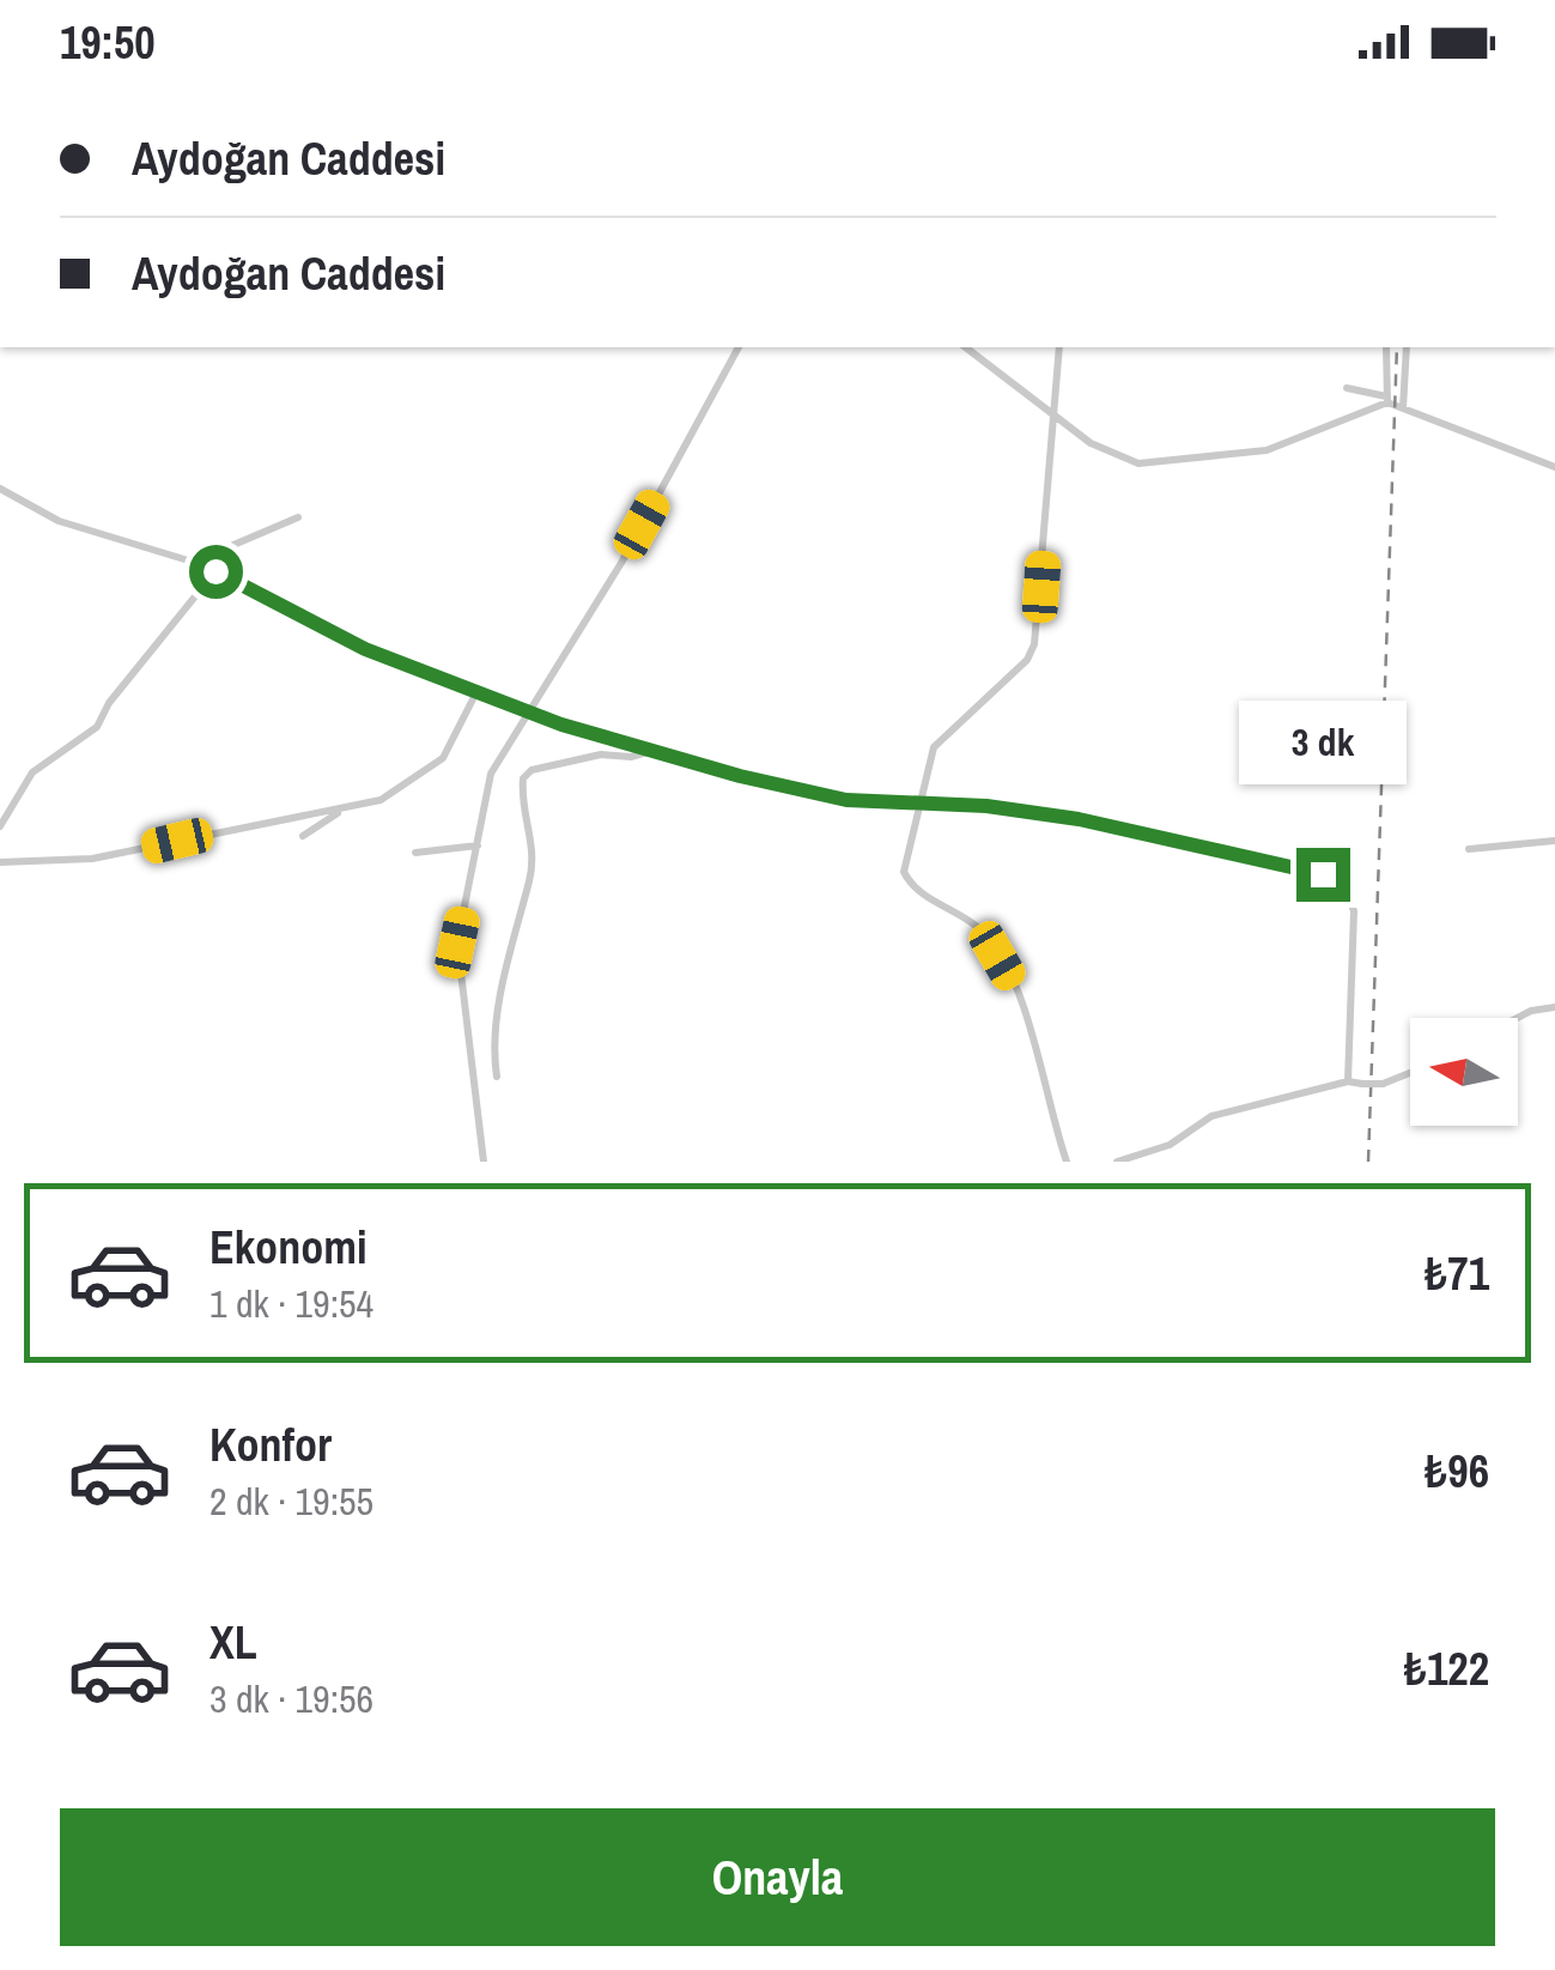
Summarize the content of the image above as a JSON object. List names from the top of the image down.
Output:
{
  "north": "left",
  "page": {
    "status": "19:50",
    "banner": ["Aydoğan Caddesi", "Aydoğan Caddesi"],
    "bubble": "3 dk",
    "list": [
      {
        "name": "Ekonomi",
        "note": "1 dk · 19:54",
        "value": "₺71"
      },
      {
        "name": "Konfor",
        "note": "2 dk · 19:55",
        "value": "₺96"
      },
      {
        "name": "XL",
        "note": "3 dk · 19:56",
        "value": "₺122"
      }
    ],
    "buttons": "Onayla"
  }
}
